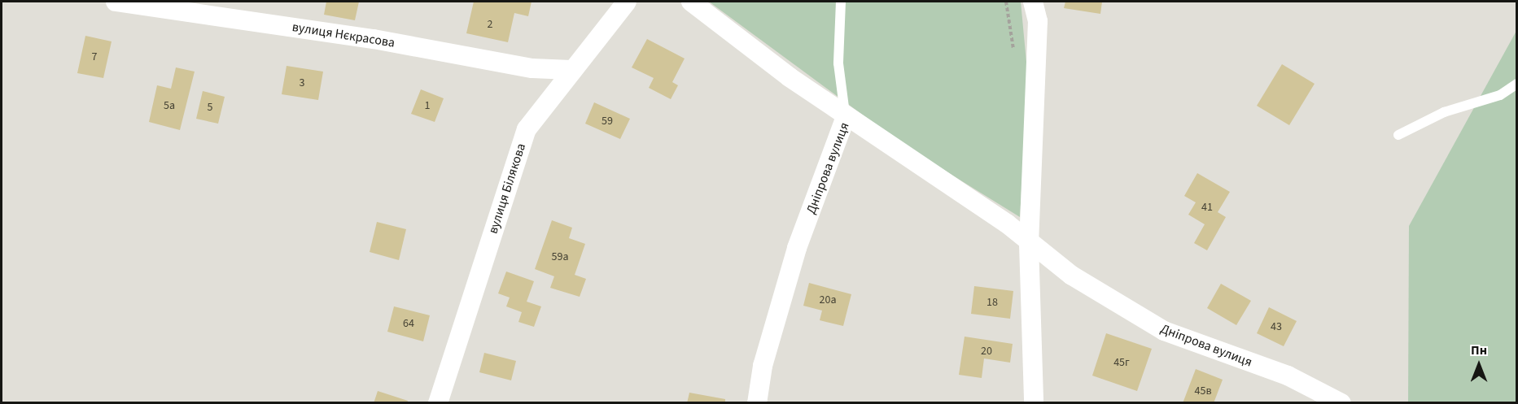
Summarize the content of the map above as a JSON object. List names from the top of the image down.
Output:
{
  "streets": {
    "street": ["вулиця Нєкрасова", "Дніпрова вулиця", "вулиця Білякова"]
  },
  "crossings": [
    ["вулиця Нєкрасова", "вулиця Білякова"]
  ],
  "house_numbers": [
    "2",
    "7",
    "3",
    "5а",
    "1",
    "5",
    "59",
    "41",
    "59а",
    "20а",
    "18",
    "64",
    "43",
    "20",
    "45г",
    "45в"
  ],
  "north": "top"
}
